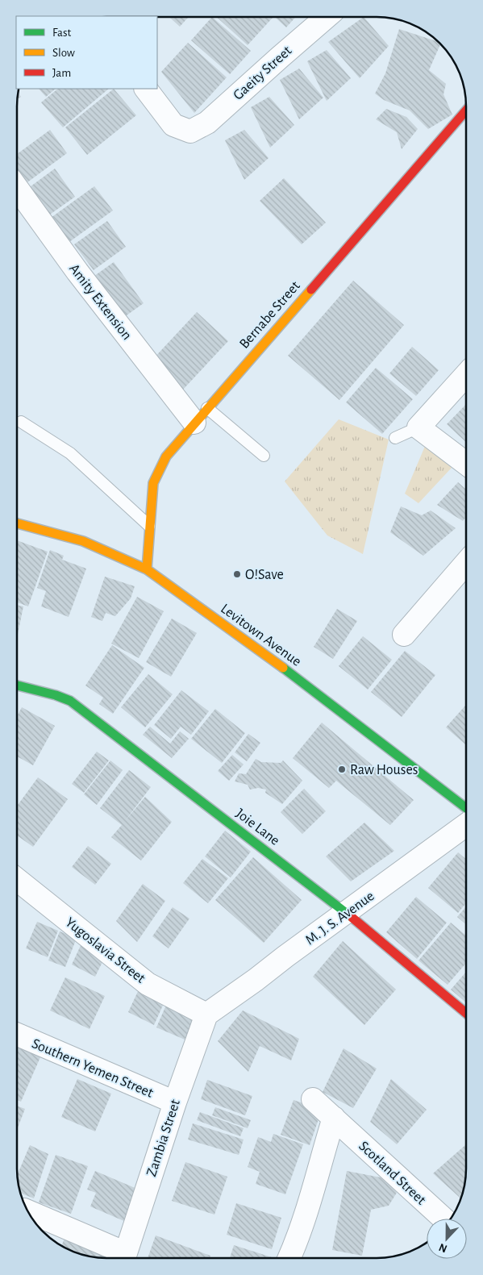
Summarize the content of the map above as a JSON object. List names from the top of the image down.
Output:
{
  "streets": {
    "street": [
      "Gaeity Street",
      "Amity Extension",
      "Bernabe Street",
      "Levitown Avenue",
      "Joie Lane",
      "M. J. S. Avenue",
      "Yugoslavia Street",
      "Southern Yemen Street",
      "Zambia Street",
      "Scotland Street"
    ]
  },
  "crossings": [
    ["Amity Extension", "Bernabe Street"],
    ["Bernabe Street", "Levitown Avenue"],
    ["Joie Lane", "M. J. S. Avenue"],
    ["M. J. S. Avenue", "Yugoslavia Street"],
    ["M. J. S. Avenue", "Zambia Street"],
    ["Yugoslavia Street", "Zambia Street"],
    ["Southern Yemen Street", "Zambia Street"]
  ],
  "places": ["O!Save", "Raw Houses"],
  "legend": ["Fast", "Slow", "Jam"],
  "north": "bottom"
}
